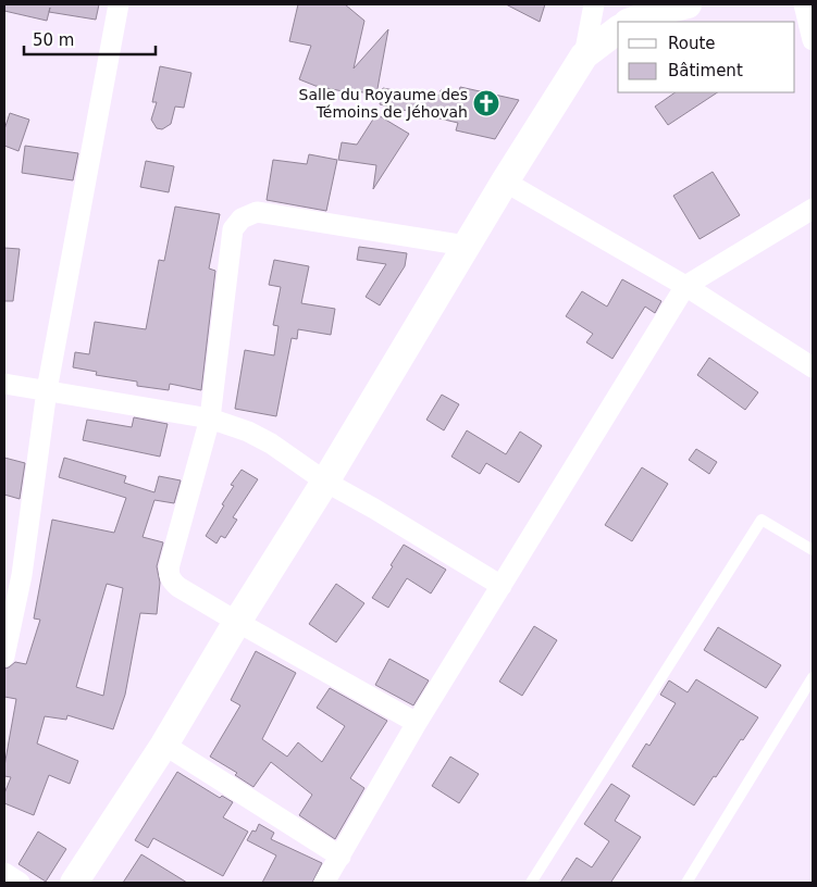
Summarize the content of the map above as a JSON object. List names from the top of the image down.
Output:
{
  "places": {
    "church": ["Salle du Royaume des Témoins de Jéhovah"]
  },
  "legend": ["Route", "Bâtiment"],
  "scale_bar": "50 m"
}
